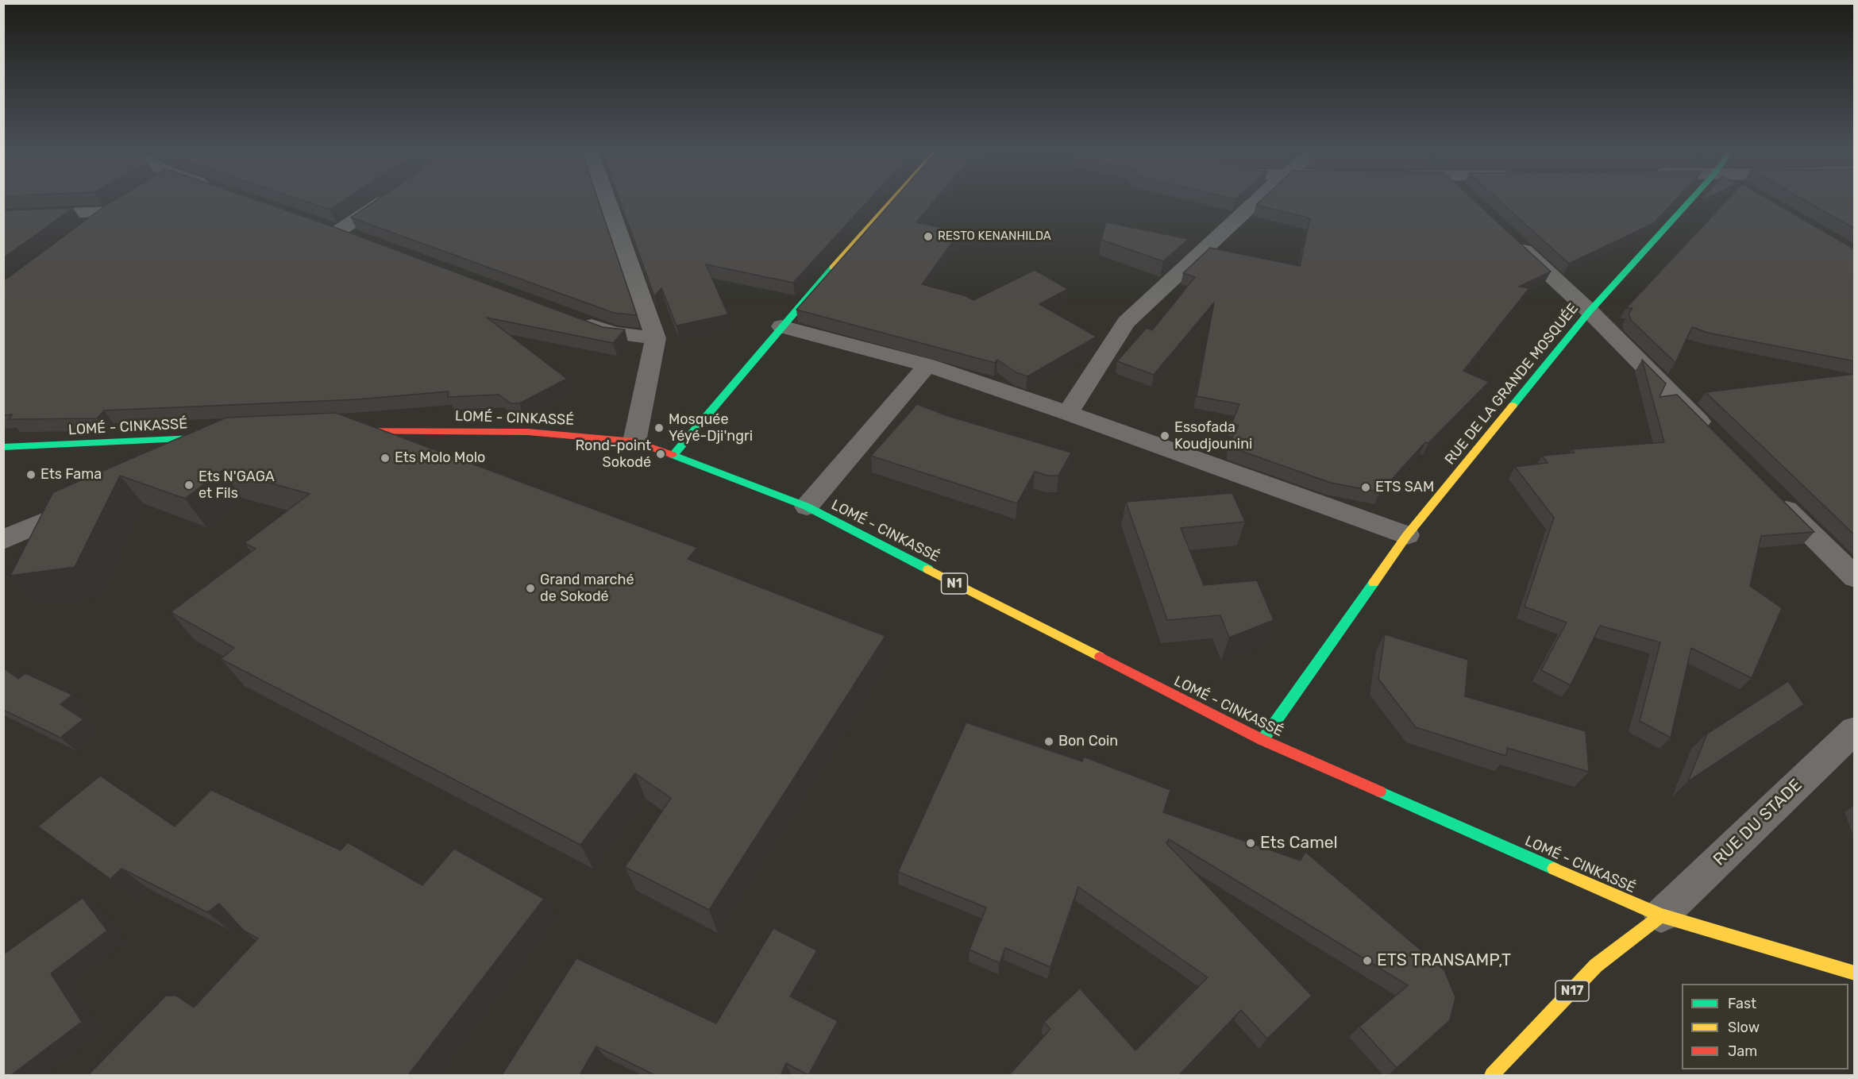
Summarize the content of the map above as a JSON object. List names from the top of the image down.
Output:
{
  "streets": {
    "main road": [
      "RUE DE LA GRANDE MOSQUÉE",
      "LOMÉ - CINKASSÉ",
      "N1",
      "N17"
    ],
    "street": ["RUE DU STADE"]
  },
  "crossings": [
    ["RUE DE LA GRANDE MOSQUÉE", "LOMÉ - CINKASSÉ"],
    ["LOMÉ - CINKASSÉ", "RUE DU STADE"],
    ["LOMÉ - CINKASSÉ", "N17"],
    ["RUE DU STADE", "N17"]
  ],
  "places": [
    "RESTO KENANHILDA",
    "Mosquée Yéyé-Dji'ngri",
    "Essofada Koudjounini",
    "Rond-point Sokodé",
    "Ets Molo Molo",
    "Ets Fama",
    "Ets N'GAGA et Fils",
    "ETS SAM",
    "Grand marché de Sokodé",
    "Bon Coin",
    "Ets Camel",
    "ETS TRANSAMP,T"
  ],
  "legend": ["Fast", "Slow", "Jam"]
}
